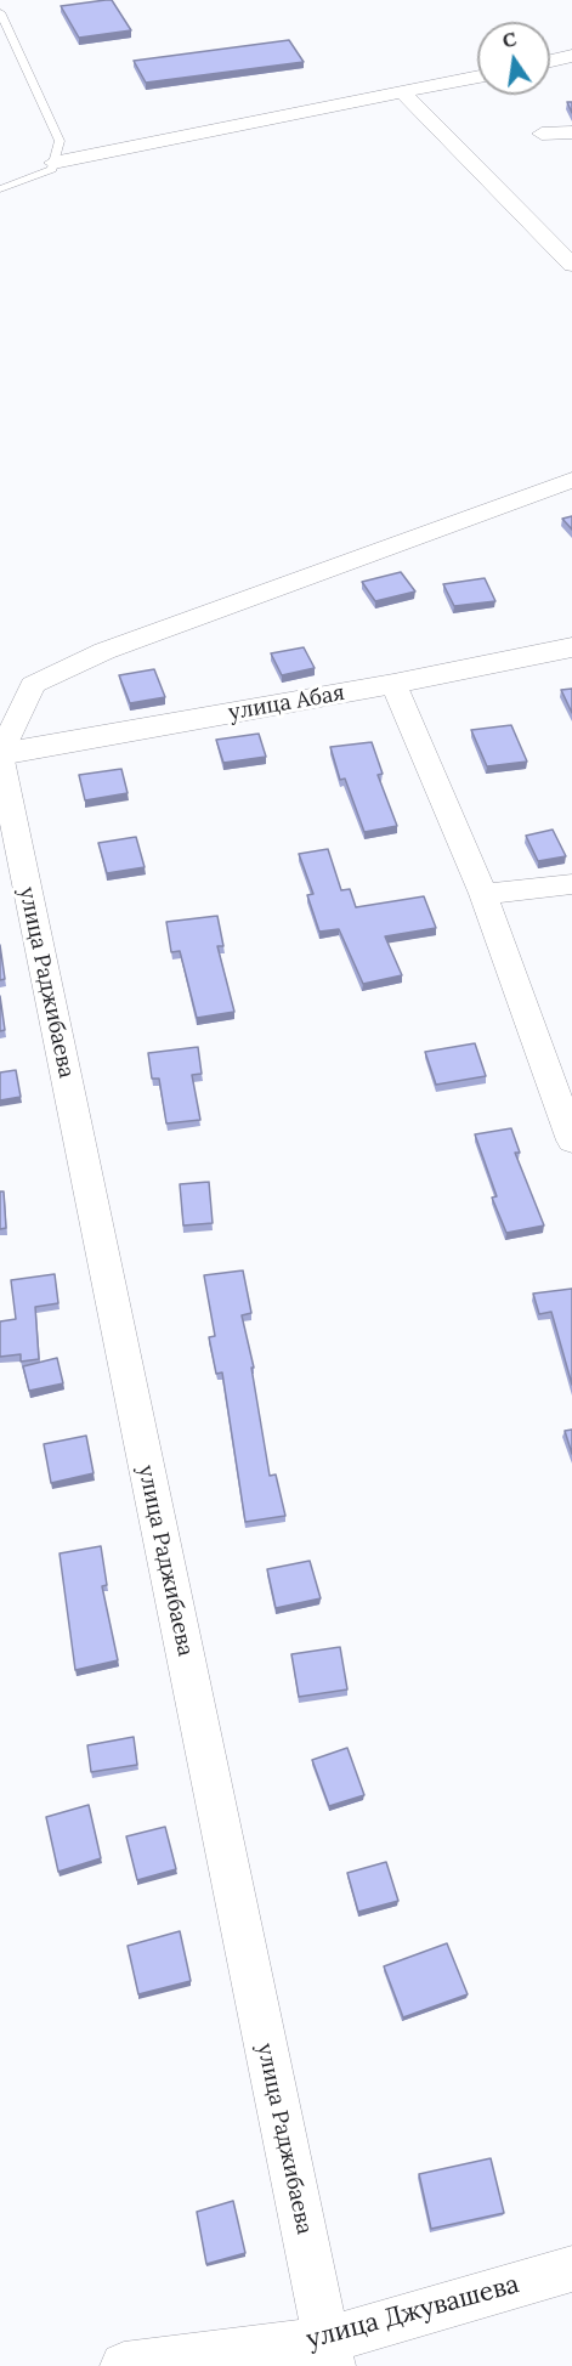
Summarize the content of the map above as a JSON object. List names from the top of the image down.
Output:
{
  "streets": {
    "street": ["улица Абая", "улица Раджибаева", "улица Джувашева"]
  },
  "crossings": [
    ["улица Абая", "улица Раджибаева"],
    ["улица Раджибаева", "улица Джувашева"]
  ],
  "north": "top"
}
